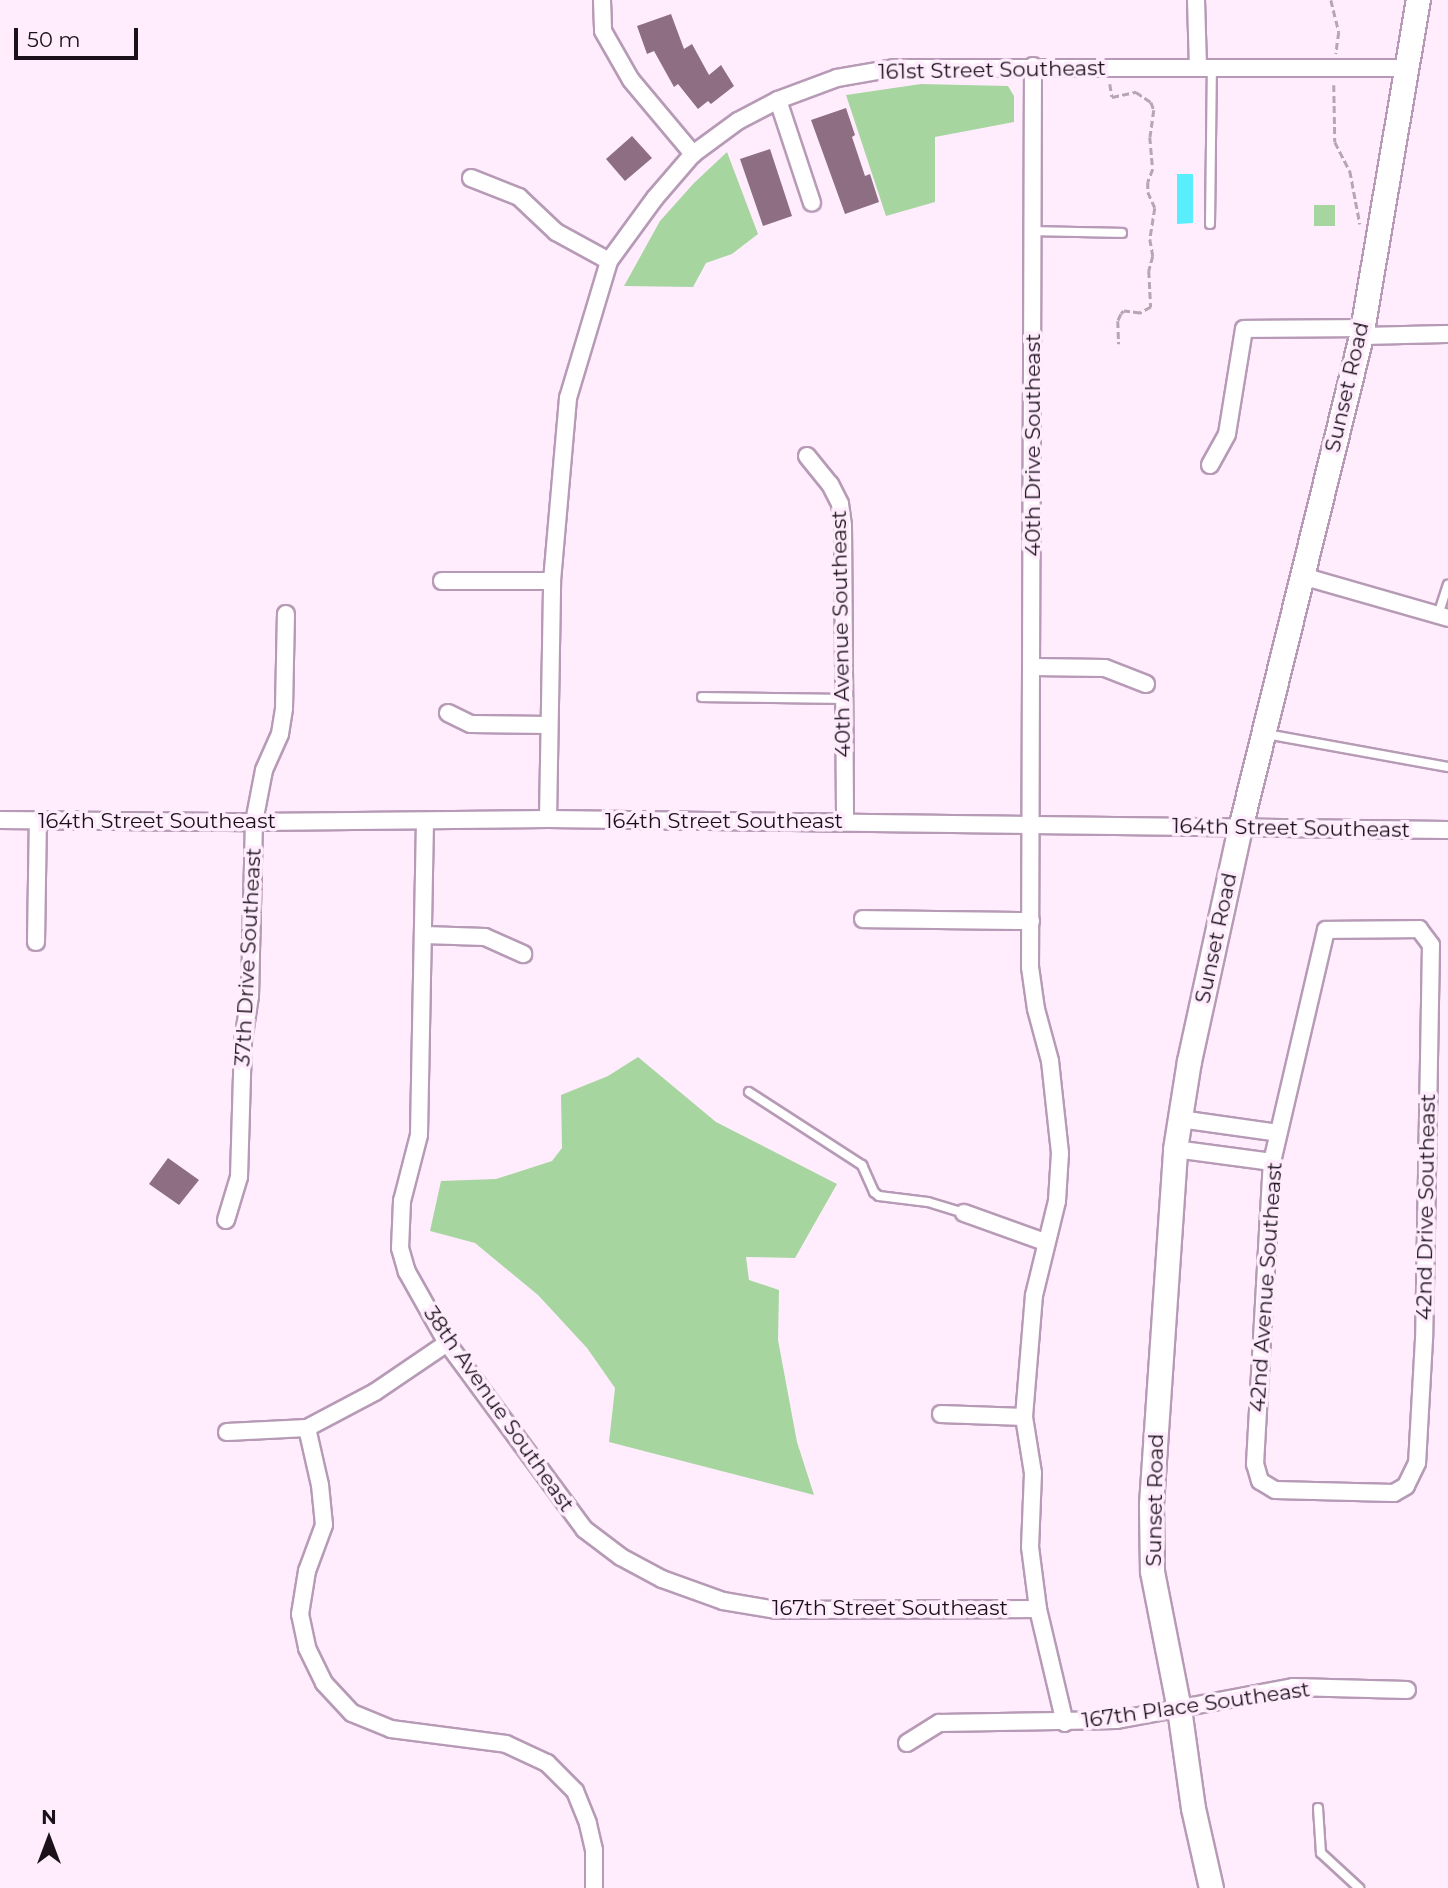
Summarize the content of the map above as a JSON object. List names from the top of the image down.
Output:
{
  "streets": {
    "street": [
      "161st Street Southeast",
      "Sunset Road",
      "40th Drive Southeast",
      "40th Avenue Southeast",
      "164th Street Southeast",
      "37th Drive Southeast",
      "42nd Drive Southeast",
      "42nd Avenue Southeast",
      "38th Avenue Southeast",
      "167th Street Southeast",
      "167th Place Southeast"
    ]
  },
  "crossings": [
    ["161st Street Southeast", "Sunset Road"],
    ["161st Street Southeast", "40th Drive Southeast"],
    ["161st Street Southeast", "164th Street Southeast"],
    ["Sunset Road", "164th Street Southeast"],
    ["Sunset Road", "167th Place Southeast"],
    ["40th Drive Southeast", "164th Street Southeast"],
    ["40th Drive Southeast", "167th Street Southeast"],
    ["40th Drive Southeast", "167th Place Southeast"],
    ["40th Avenue Southeast", "164th Street Southeast"],
    ["164th Street Southeast", "37th Drive Southeast"],
    ["164th Street Southeast", "38th Avenue Southeast"],
    ["42nd Drive Southeast", "42nd Avenue Southeast"],
    ["38th Avenue Southeast", "167th Street Southeast"]
  ],
  "scale_bar": "50 m",
  "north": "top"
}
